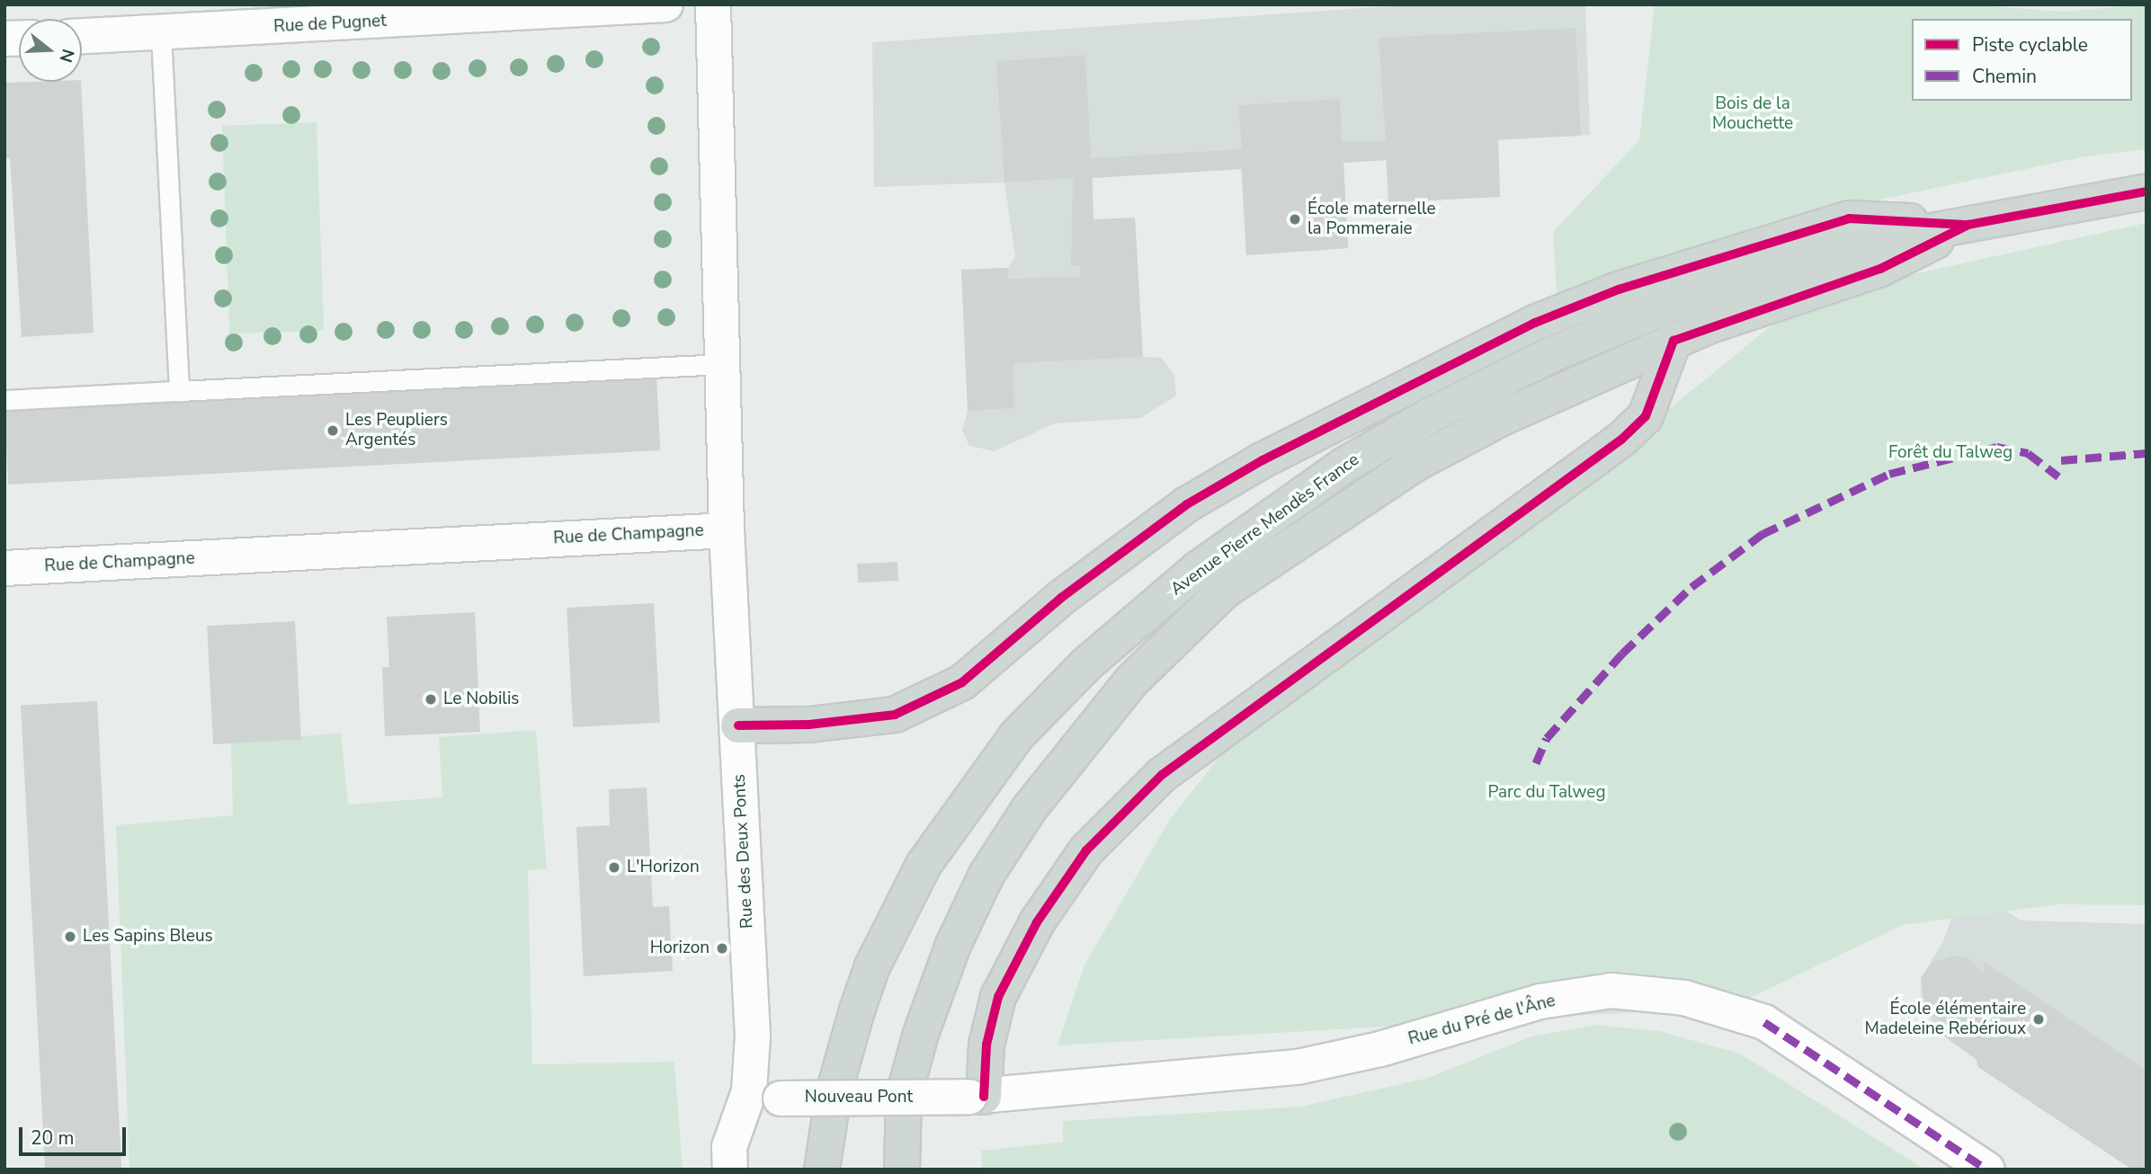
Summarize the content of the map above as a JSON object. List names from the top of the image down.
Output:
{
  "streets": {
    "main road": ["Avenue Pierre Mendès France"],
    "street": [
      "Rue de Pugnet",
      "Rue de Champagne",
      "Rue des Deux Ponts",
      "Rue du Pré de l'Âne",
      "Nouveau Pont"
    ]
  },
  "crossings": [
    ["Rue de Champagne", "Rue des Deux Ponts"],
    ["Rue des Deux Ponts", "Nouveau Pont"],
    ["Rue du Pré de l'Âne", "Nouveau Pont"]
  ],
  "parks": ["Bois de la Mouchette", "Forêt du Talweg", "Parc du Talweg"],
  "places": [
    "École maternelle la Pommeraie",
    "Les Peupliers Argentés",
    "Le Nobilis",
    "L'Horizon",
    "Les Sapins Bleus",
    "Horizon",
    "École élémentaire Madeleine Rebérioux"
  ],
  "legend": ["Piste cyclable", "Chemin"],
  "scale_bar": "20 m",
  "north": "right"
}
